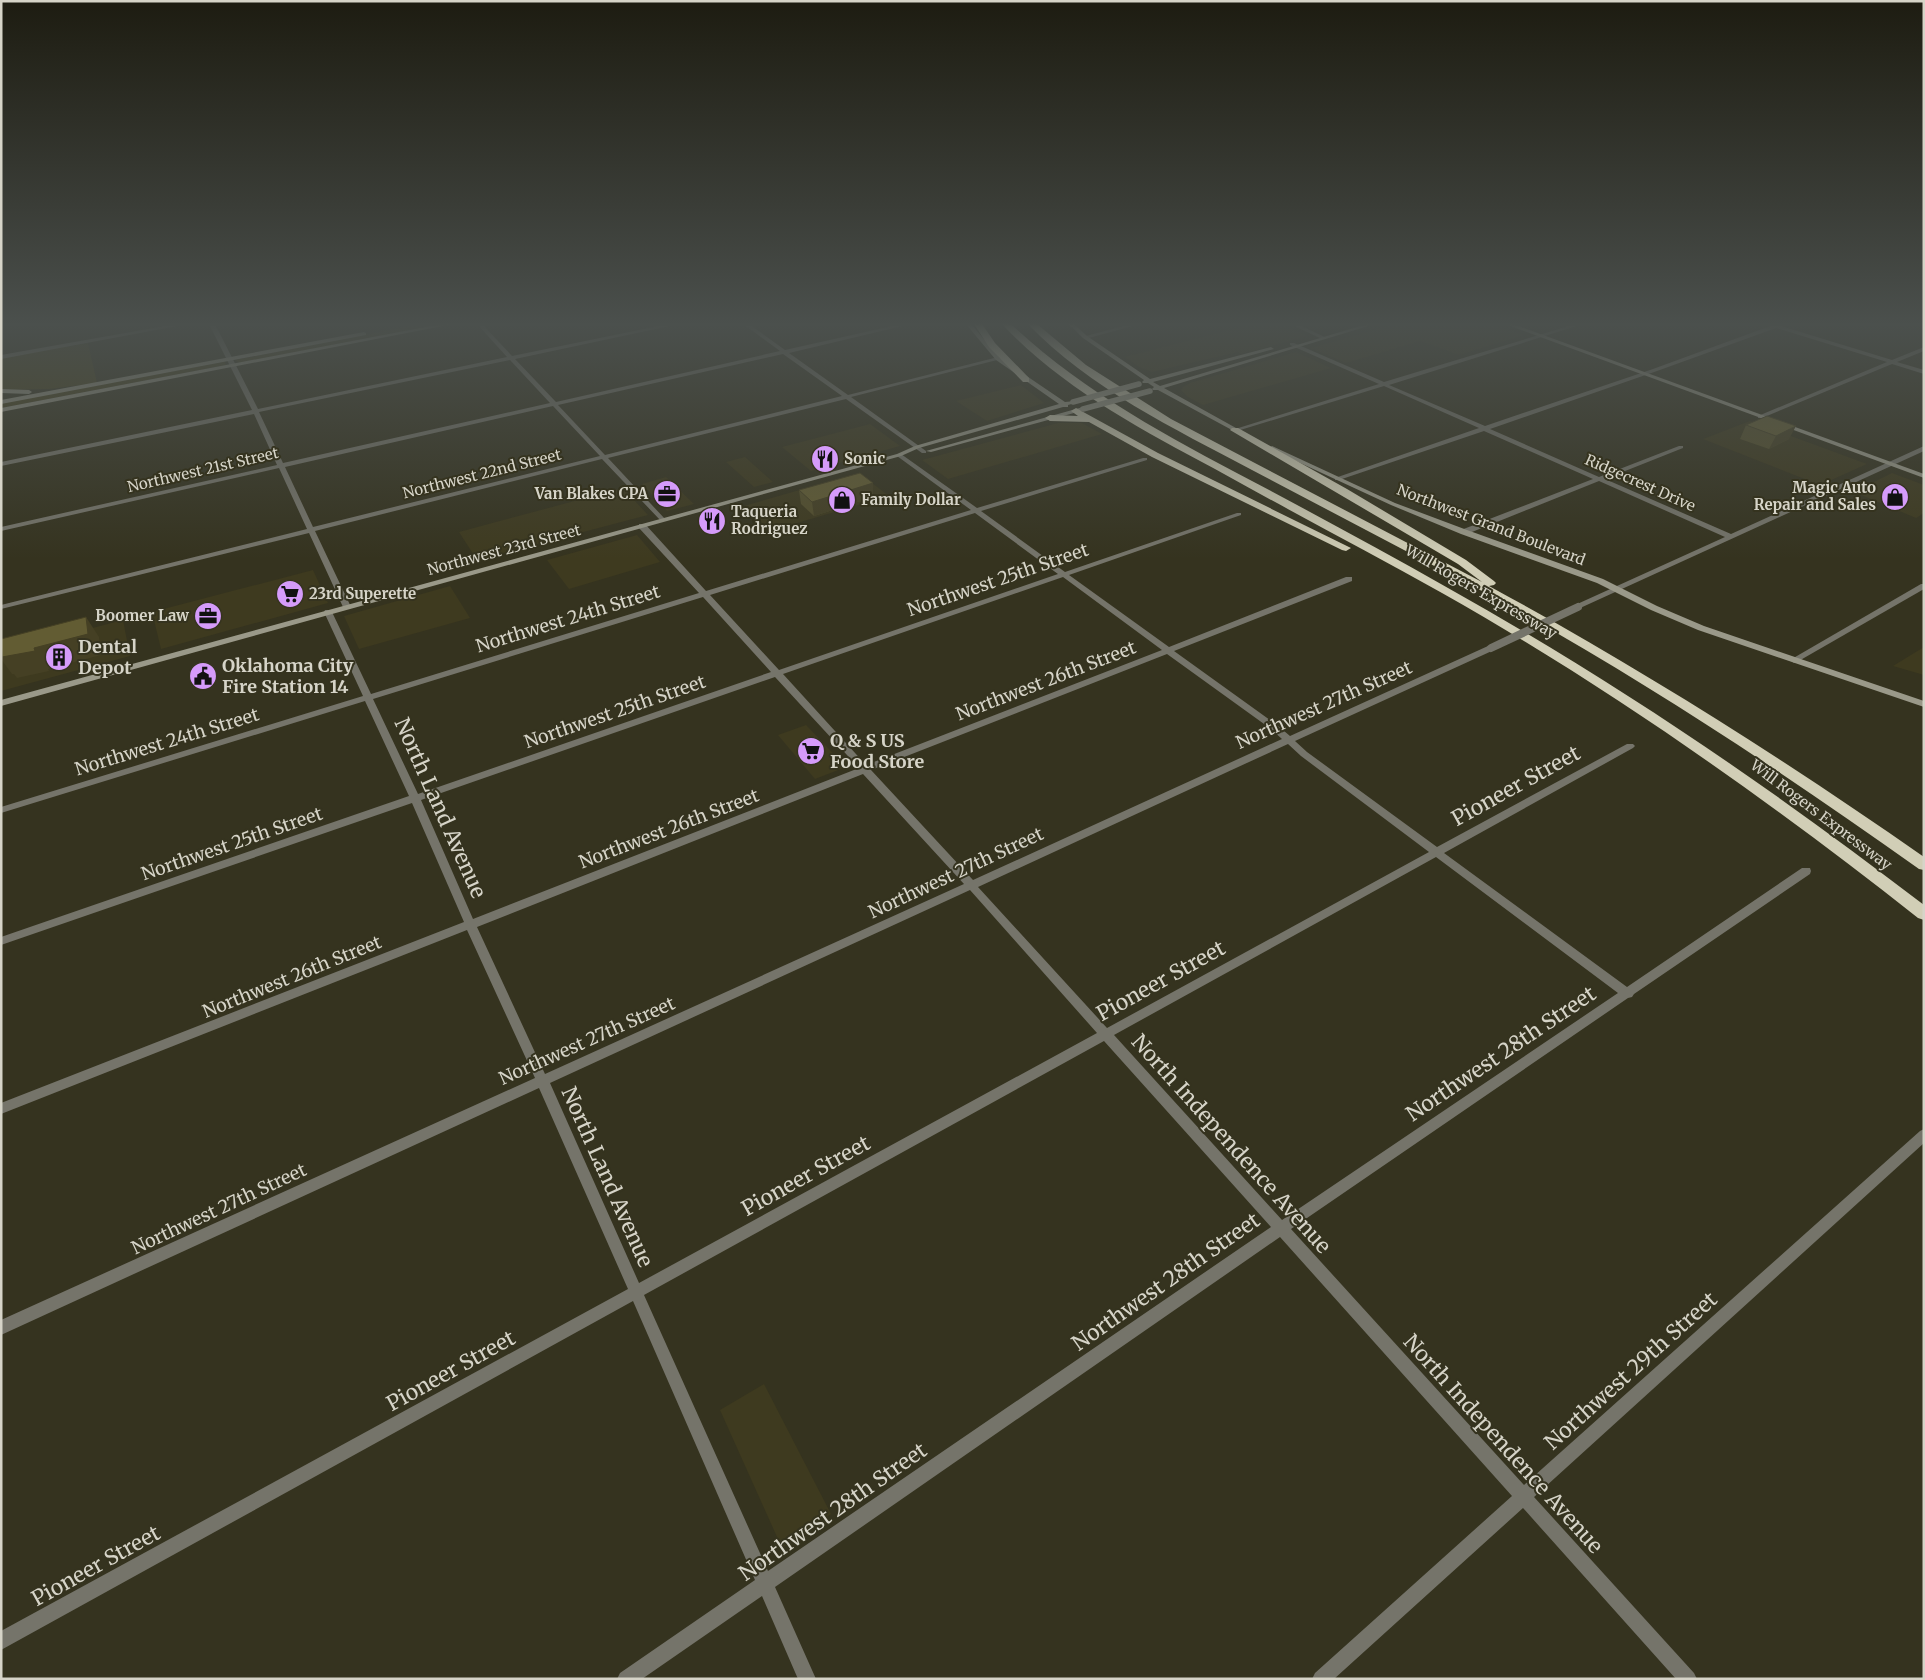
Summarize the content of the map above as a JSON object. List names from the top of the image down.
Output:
{
  "streets": {
    "highway": ["Will Rogers Expressway"],
    "main road": ["Northwest Grand Boulevard", "Northwest 23rd Street"],
    "street": [
      "Northwest 21st Street",
      "Northwest 22nd Street",
      "Ridgecrest Drive",
      "Northwest 25th Street",
      "Northwest 24th Street",
      "Northwest 26th Street",
      "Northwest 27th Street",
      "Pioneer Street",
      "North Land Avenue",
      "Northwest 28th Street",
      "North Independence Avenue",
      "Northwest 29th Street"
    ]
  },
  "crossings": [
    ["Ridgecrest Drive", "Northwest 27th Street"],
    ["Northwest Grand Boulevard", "Northwest 27th Street"],
    ["Northwest 23rd Street", "North Land Avenue"],
    ["Northwest 23rd Street", "North Independence Avenue"],
    ["Northwest 25th Street", "North Land Avenue"],
    ["Northwest 25th Street", "North Independence Avenue"],
    ["Northwest 24th Street", "North Land Avenue"],
    ["Northwest 24th Street", "North Independence Avenue"],
    ["Northwest 26th Street", "North Land Avenue"],
    ["Northwest 26th Street", "North Independence Avenue"],
    ["Northwest 27th Street", "North Land Avenue"],
    ["Northwest 27th Street", "North Independence Avenue"],
    ["Pioneer Street", "North Land Avenue"],
    ["Pioneer Street", "North Independence Avenue"],
    ["North Land Avenue", "Northwest 28th Street"],
    ["Northwest 28th Street", "North Independence Avenue"],
    ["North Independence Avenue", "Northwest 29th Street"]
  ],
  "places": {
    "restaurant": ["Sonic", "Taqueria Rodriguez"],
    "office": ["Van Blakes CPA", "Boomer Law"],
    "shop": ["Magic Auto Repair and Sales", "Family Dollar"],
    "supermarket": ["23rd Superette", "Q & S US Food Store"],
    "building": ["Dental Depot"],
    "public building": ["Oklahoma City Fire Station 14"]
  }
}
